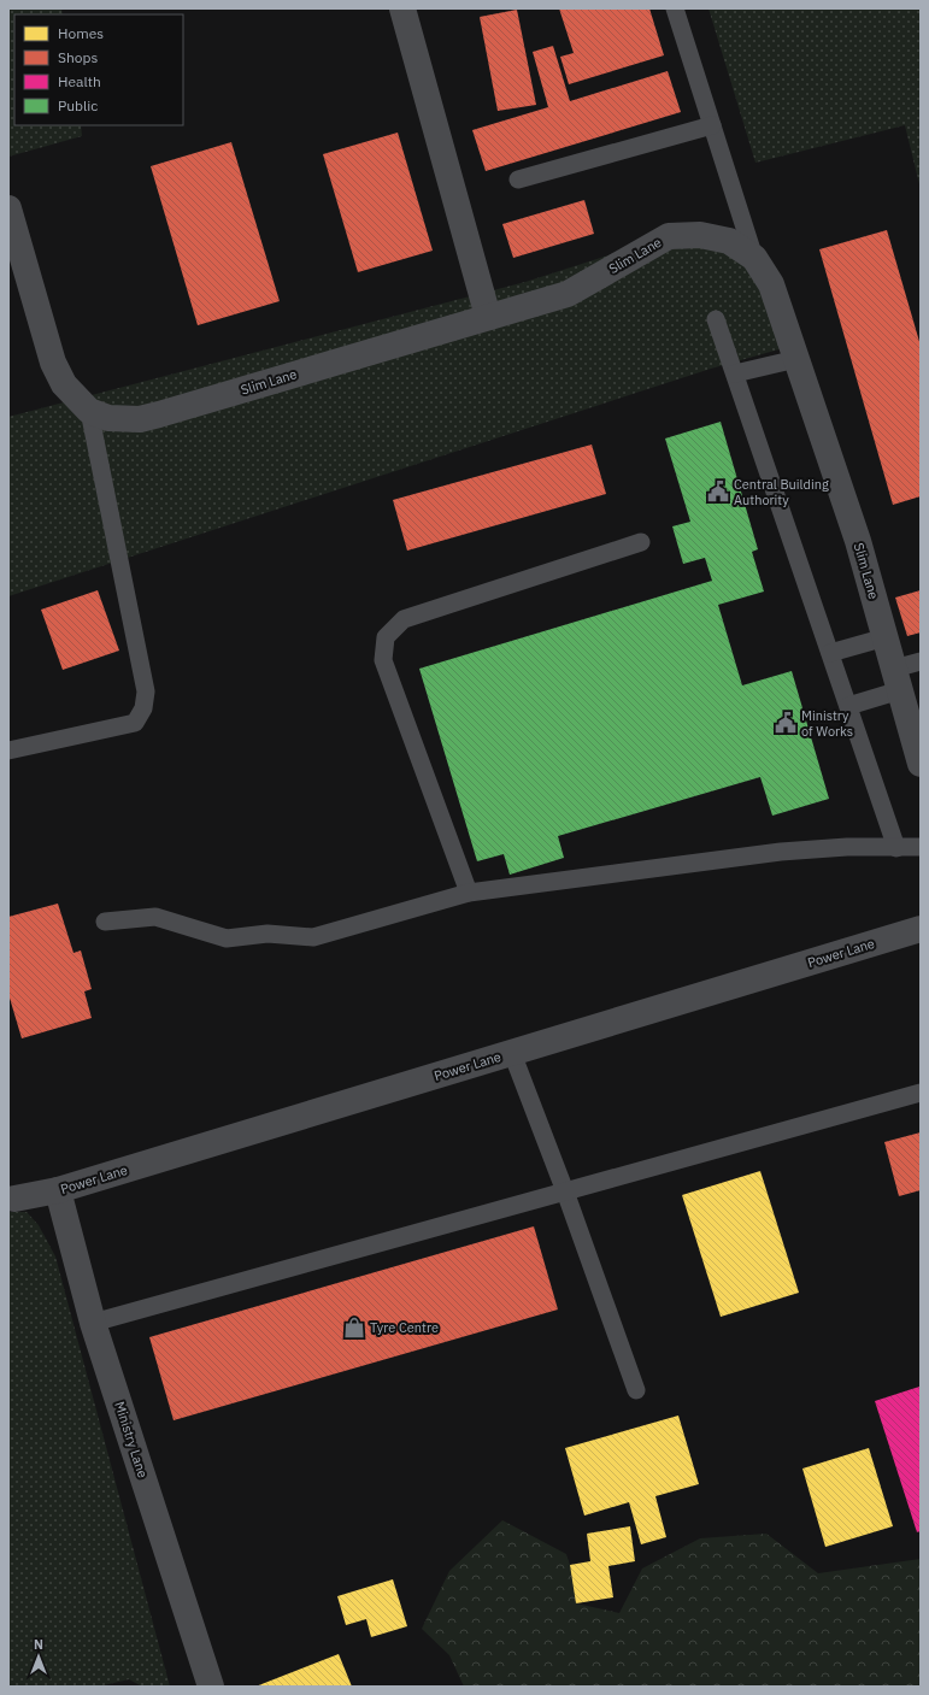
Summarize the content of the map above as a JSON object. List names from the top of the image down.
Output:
{
  "streets": {
    "street": ["Slim Lane", "Power Lane", "Ministry Lane"]
  },
  "crossings": [
    ["Power Lane", "Ministry Lane"]
  ],
  "places": {
    "public building": ["Central Building Authority", "Ministry of Works"],
    "shop": ["Tyre Centre"]
  },
  "legend": [
    "Homes",
    "Shops",
    "Health",
    "Public"
  ],
  "north": "top"
}
